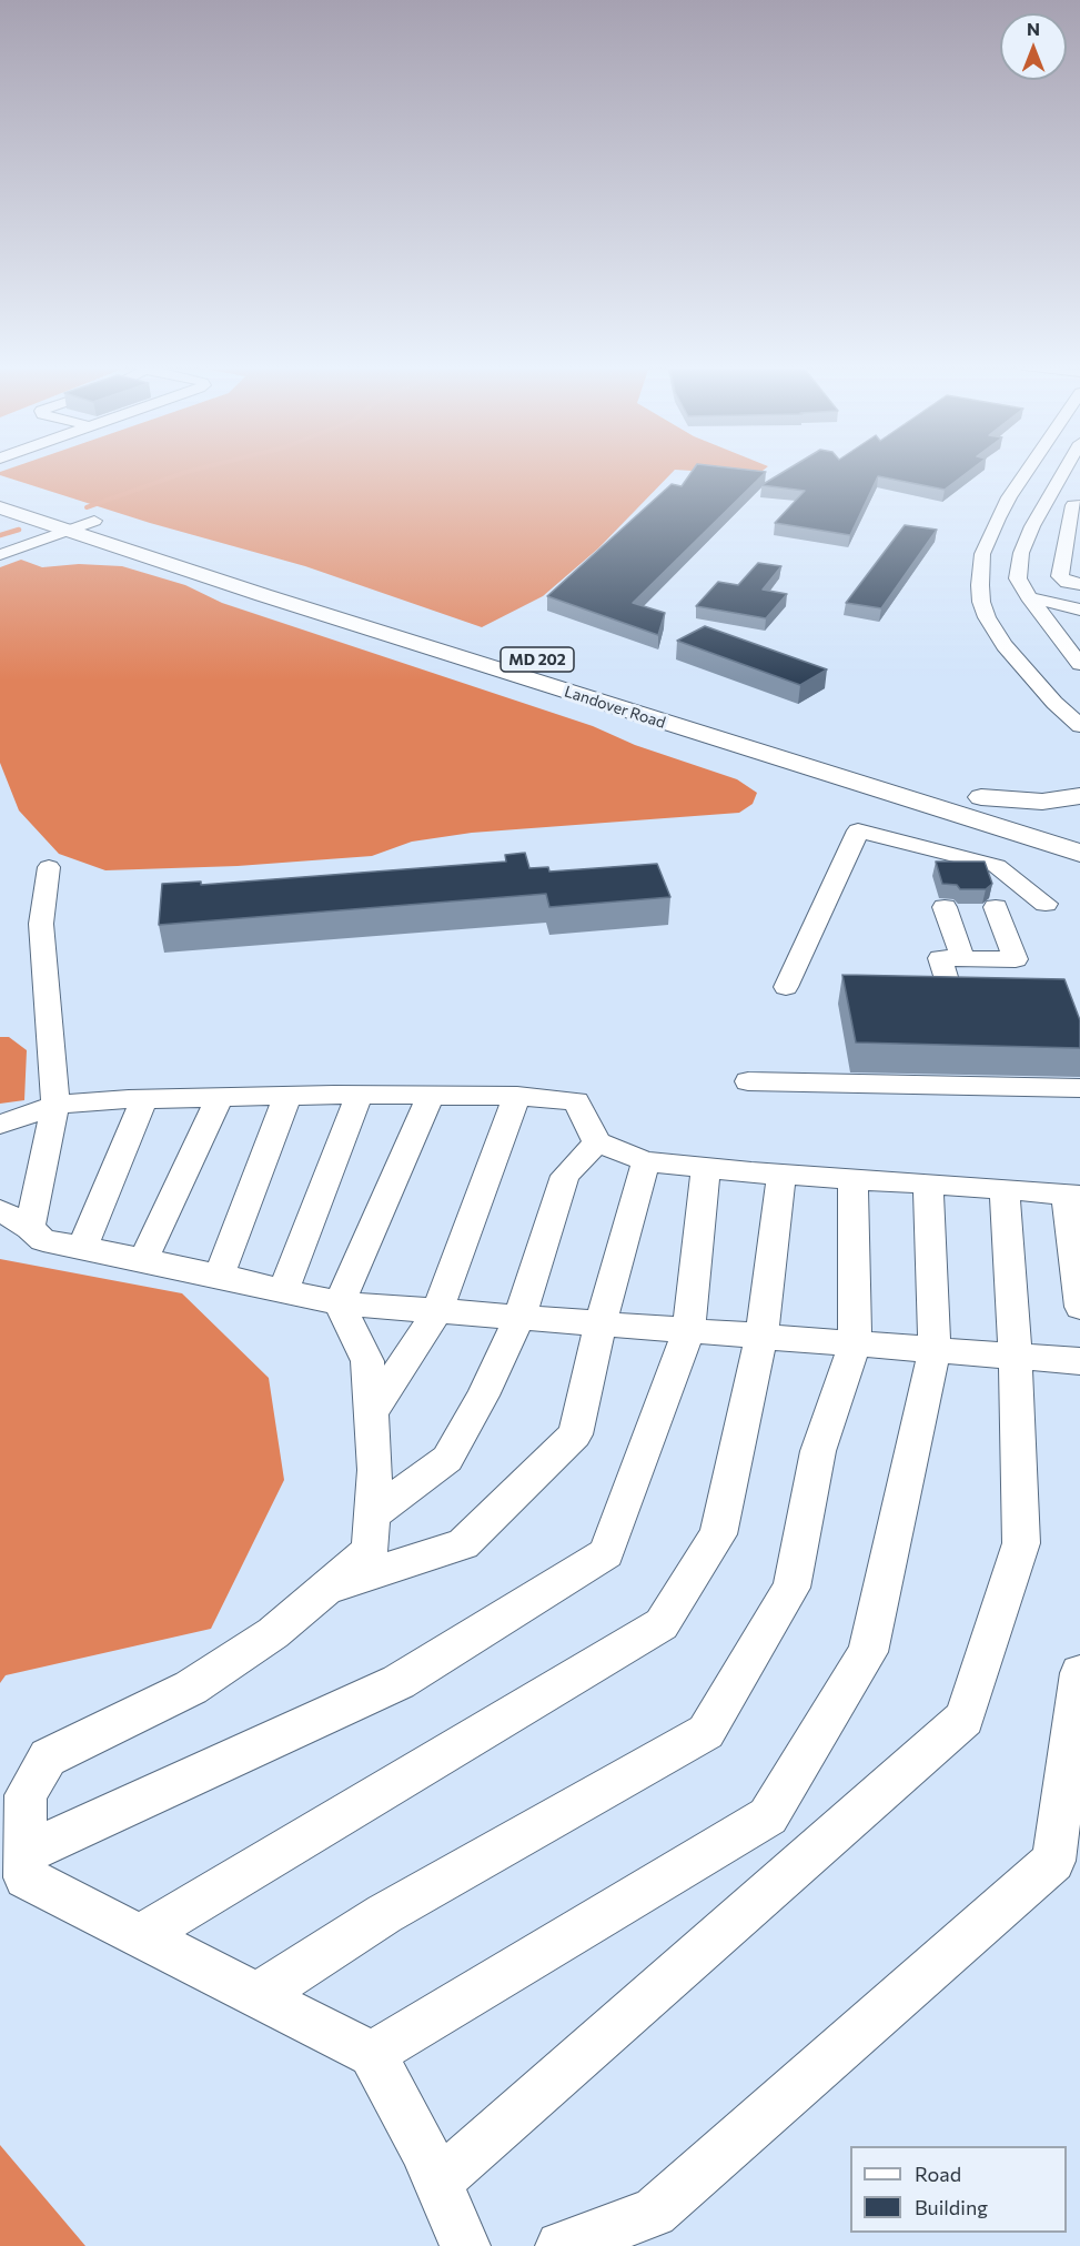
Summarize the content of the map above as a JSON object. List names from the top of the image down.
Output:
{
  "streets": {
    "main road": ["MD 202", "Landover Road"]
  },
  "legend": ["Road", "Building"],
  "north": "top"
}
